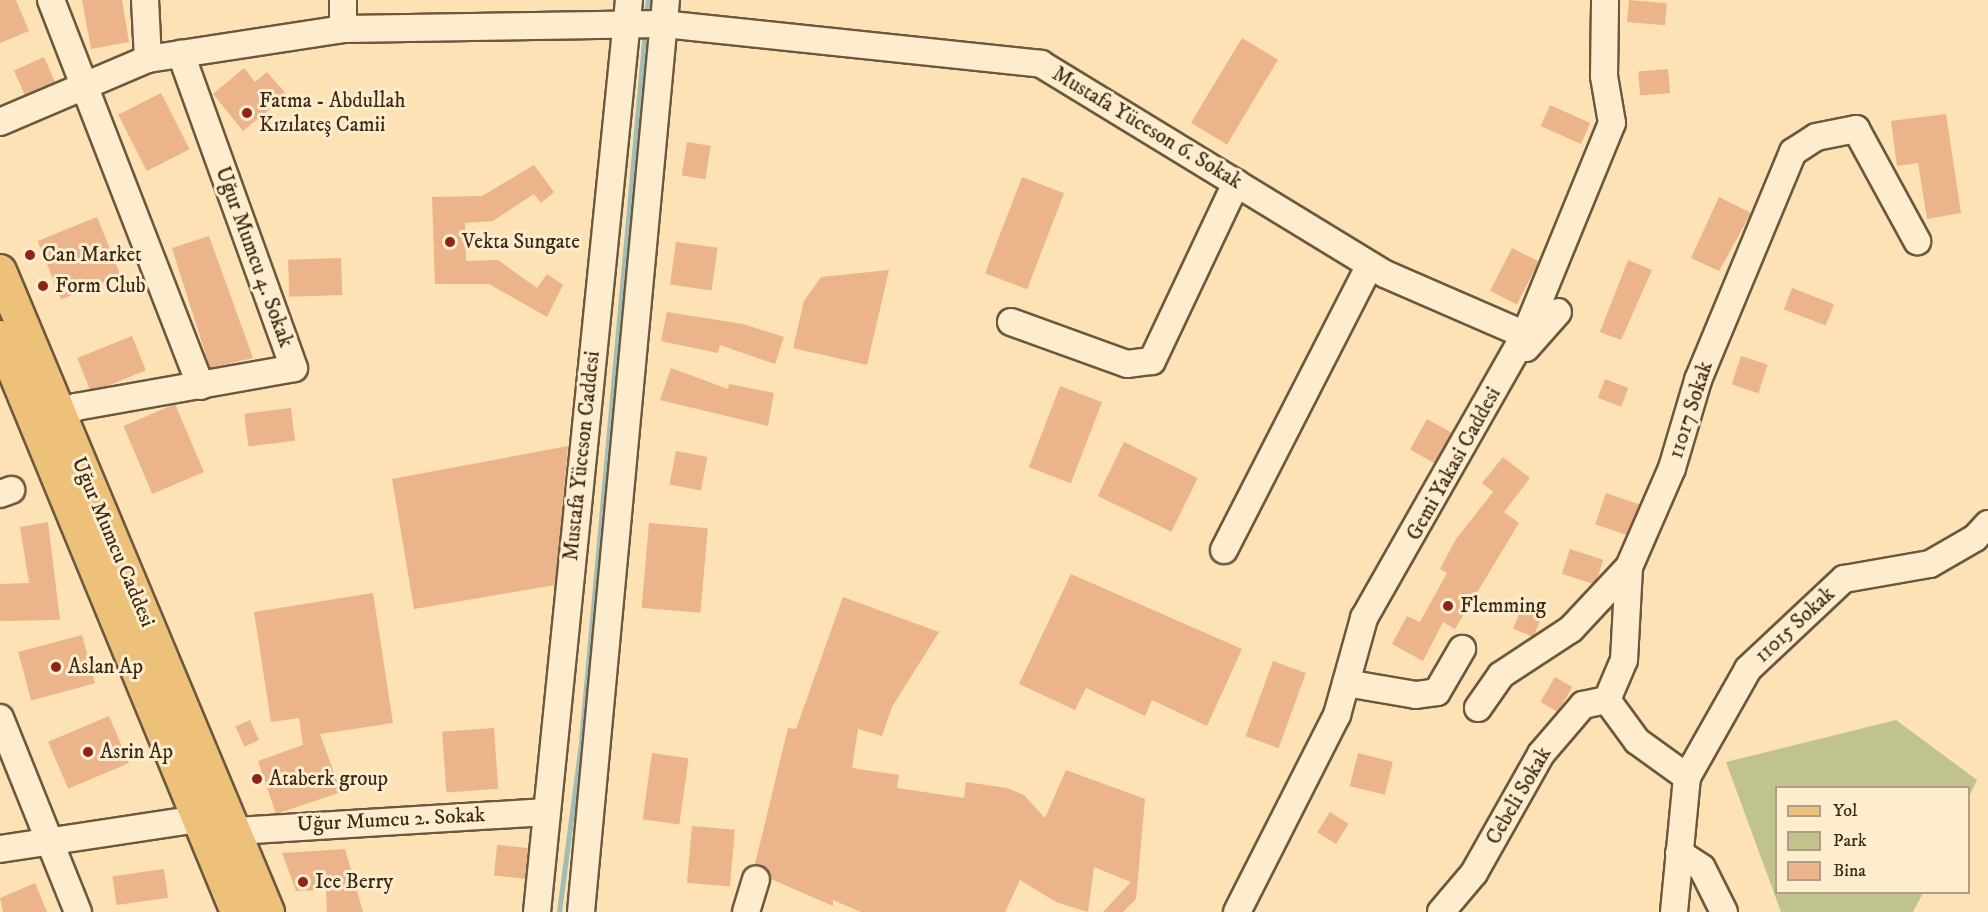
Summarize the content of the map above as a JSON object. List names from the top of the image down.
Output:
{
  "streets": {
    "main road": ["Uğur Mumcu Caddesi"],
    "street": [
      "Mustafa Yüceson 6. Sokak",
      "Uğur Mumcu 4. Sokak",
      "11017 Sokak",
      "Mustafa Yüceson Caddesi",
      "Gemi Yakasi Caddesi",
      "11015 Sokak",
      "Cebeli Sokak",
      "Uğur Mumcu 2. Sokak"
    ]
  },
  "crossings": [
    ["Mustafa Yüceson 6. Sokak", "Uğur Mumcu 4. Sokak"],
    ["Mustafa Yüceson 6. Sokak", "Mustafa Yüceson Caddesi"],
    ["Mustafa Yüceson 6. Sokak", "Gemi Yakasi Caddesi"],
    ["Uğur Mumcu 4. Sokak", "Uğur Mumcu Caddesi"],
    ["11017 Sokak", "Cebeli Sokak"],
    ["Mustafa Yüceson Caddesi", "Uğur Mumcu 2. Sokak"],
    ["Uğur Mumcu Caddesi", "Uğur Mumcu 2. Sokak"]
  ],
  "places": [
    "Fatma - Abdullah Kızılateş Camii",
    "Vekta Sungate",
    "Can Market",
    "Form Club",
    "Flemming",
    "Aslan Ap",
    "Asrin Ap",
    "Ataberk group",
    "Ice Berry"
  ],
  "legend": ["Yol", "Park", "Bina"]
}
